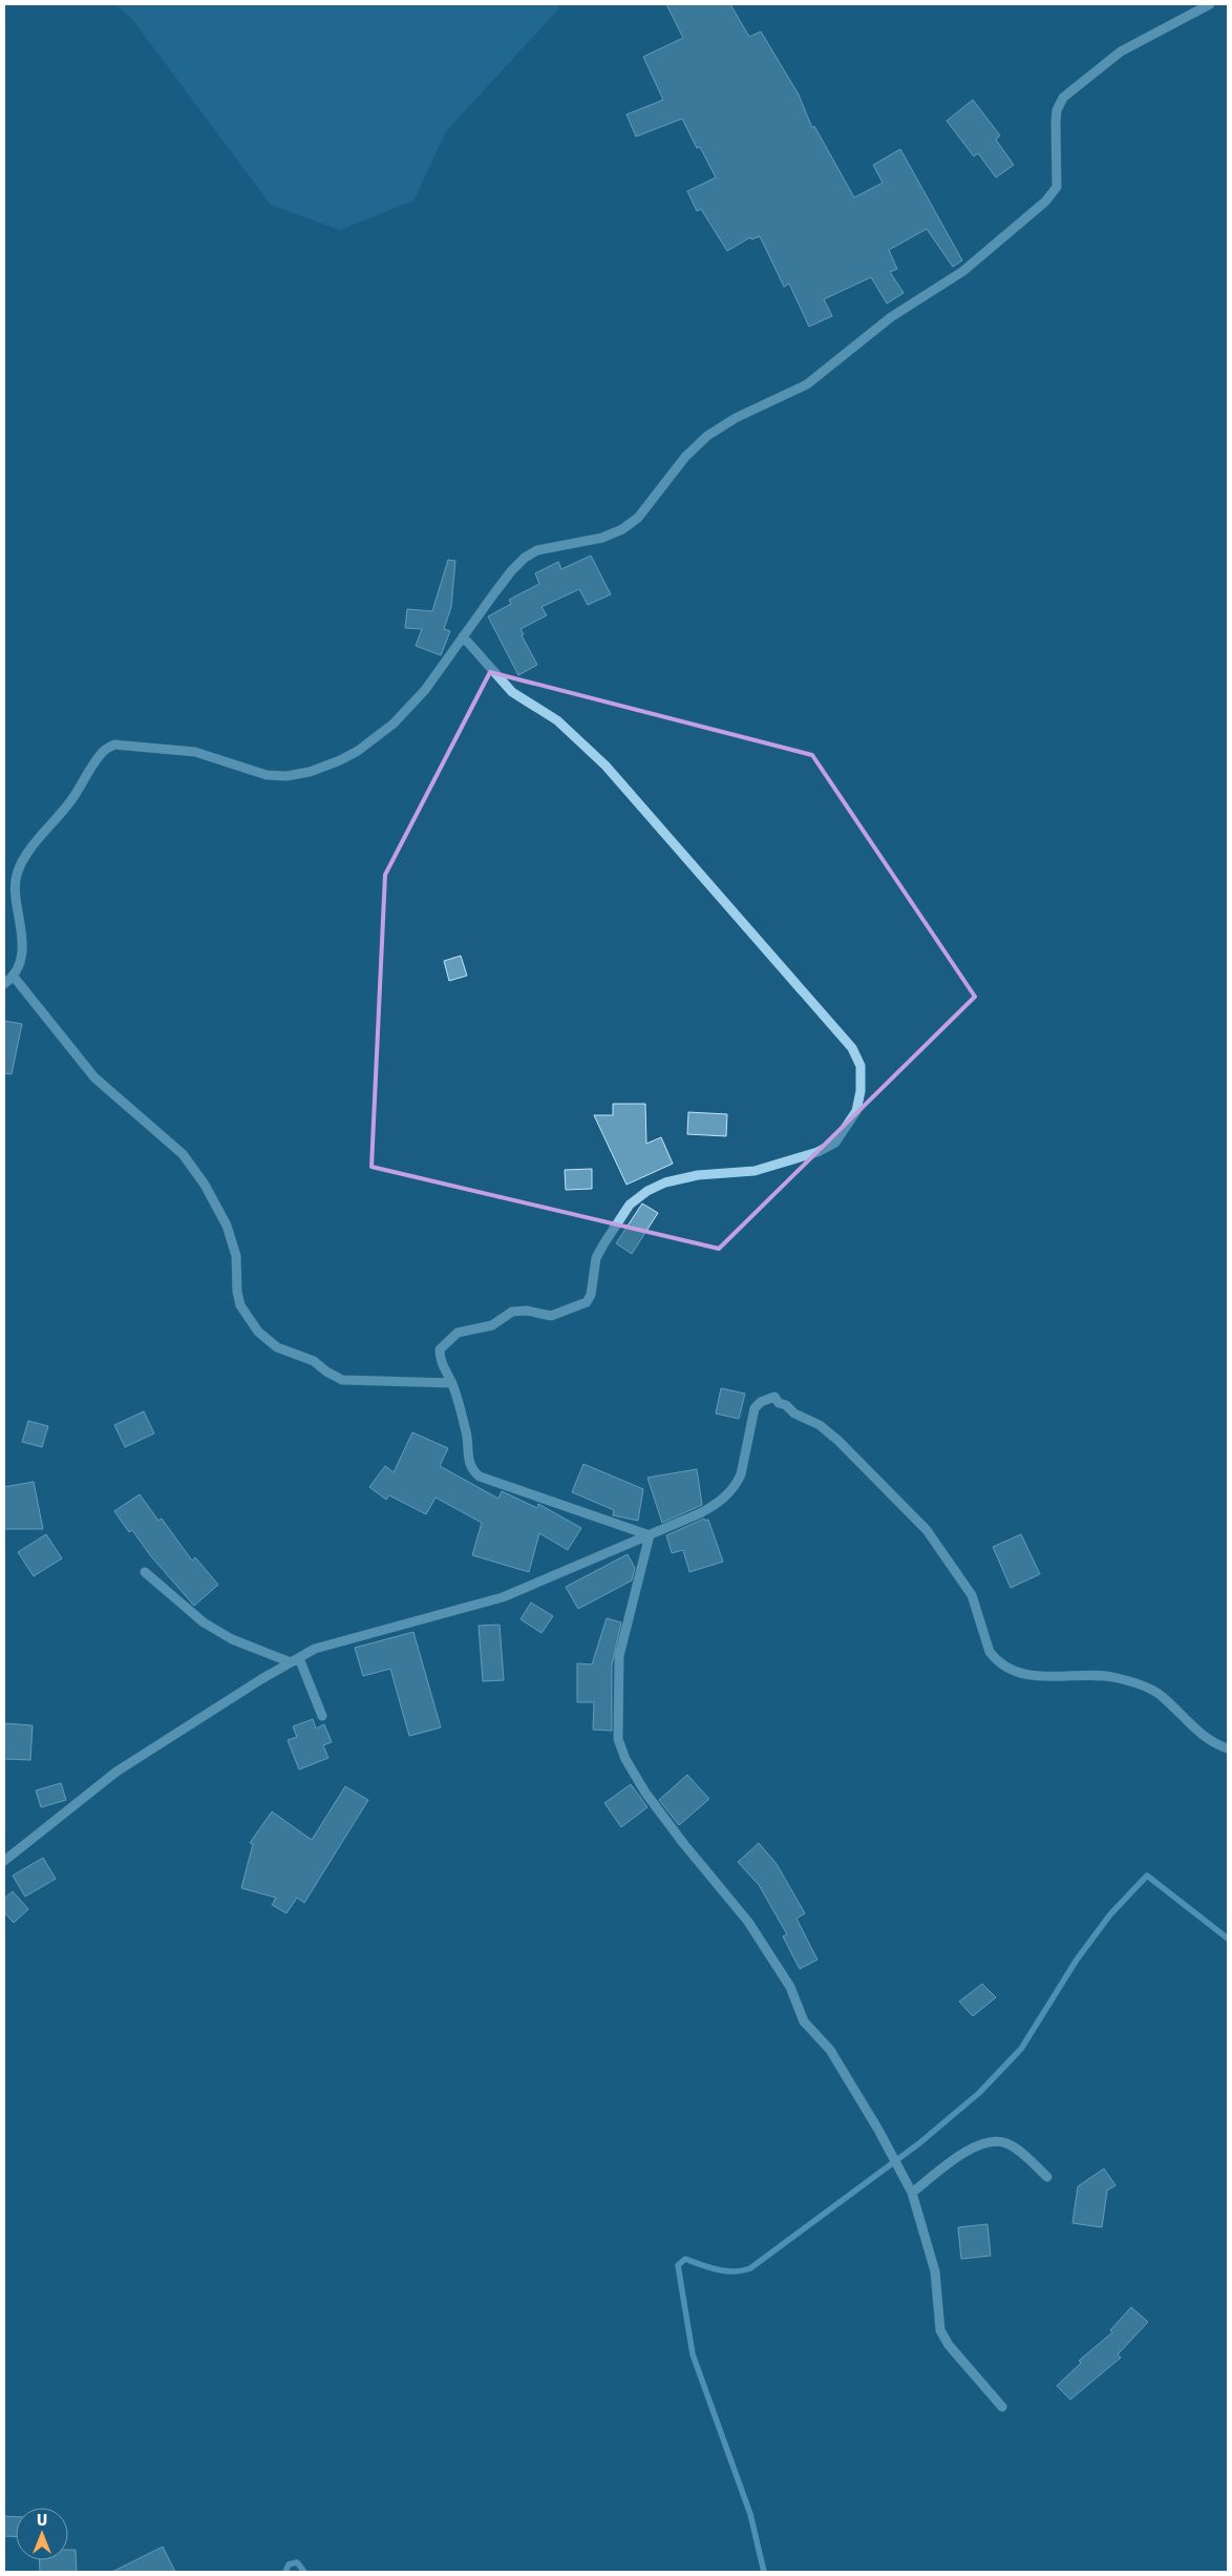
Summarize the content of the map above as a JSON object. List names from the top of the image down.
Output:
{
  "north": "top"
}
